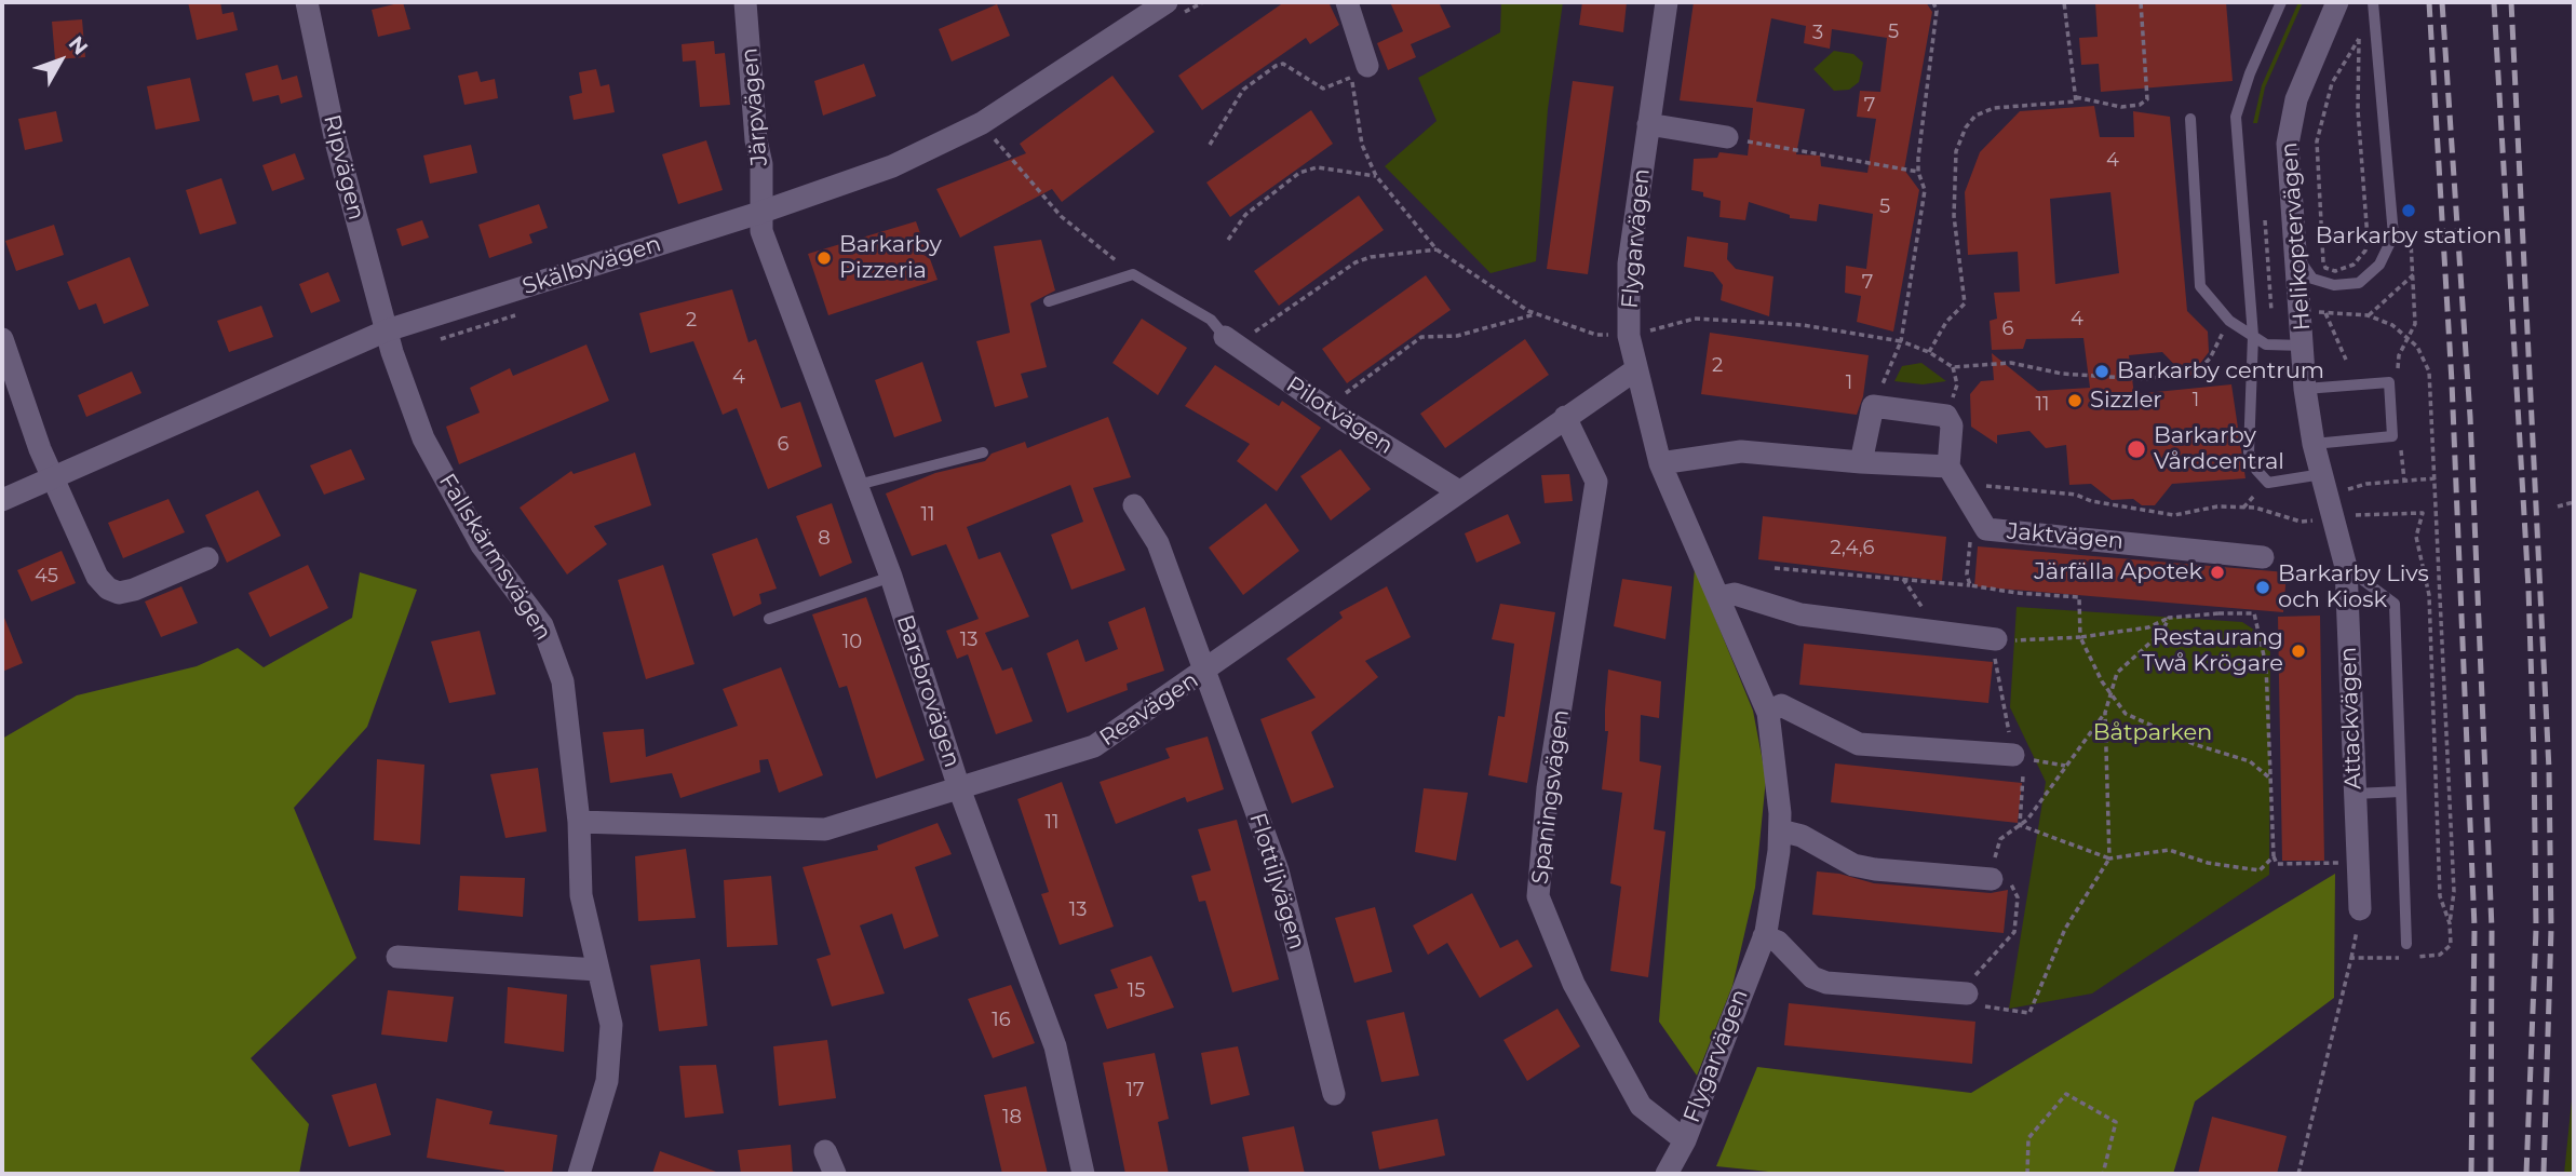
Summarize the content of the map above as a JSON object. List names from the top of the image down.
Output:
{
  "streets": {
    "street": [
      "Järpvägen",
      "Ripvägen",
      "Helikoptervägen",
      "Flygarvägen",
      "Skälbyvägen",
      "Pilotvägen",
      "Jaktvägen",
      "Fallskärmsvägen",
      "Barsbrovägen",
      "Reavägen",
      "Attackvägen",
      "Spaningsvägen",
      "Flottiljvägen"
    ]
  },
  "crossings": [
    ["Järpvägen", "Skälbyvägen"],
    ["Järpvägen", "Barsbrovägen"],
    ["Ripvägen", "Skälbyvägen"],
    ["Ripvägen", "Fallskärmsvägen"],
    ["Helikoptervägen", "Attackvägen"],
    ["Flygarvägen", "Reavägen"],
    ["Flygarvägen", "Spaningsvägen"],
    ["Skälbyvägen", "Fallskärmsvägen"],
    ["Skälbyvägen", "Barsbrovägen"],
    ["Pilotvägen", "Reavägen"],
    ["Fallskärmsvägen", "Reavägen"],
    ["Barsbrovägen", "Reavägen"],
    ["Reavägen", "Spaningsvägen"],
    ["Reavägen", "Flottiljvägen"]
  ],
  "parks": ["Båtparken"],
  "places": [
    "Barkarby station",
    "Barkarby Pizzeria",
    "Barkarby centrum",
    "Sizzler",
    "Barkarby Vårdcentral",
    "Järfälla Apotek",
    "Barkarby Livs och Kiosk",
    "Restaurang Twå Krögare"
  ],
  "house_numbers": [
    "5",
    "3",
    "7",
    "4",
    "5",
    "7",
    "4",
    "2",
    "6",
    "2",
    "4",
    "1",
    "1",
    "11",
    "6",
    "11",
    "8",
    "2,4,6",
    "45",
    "13",
    "10",
    "11",
    "13",
    "15",
    "16",
    "17",
    "18"
  ],
  "north": "top right"
}
